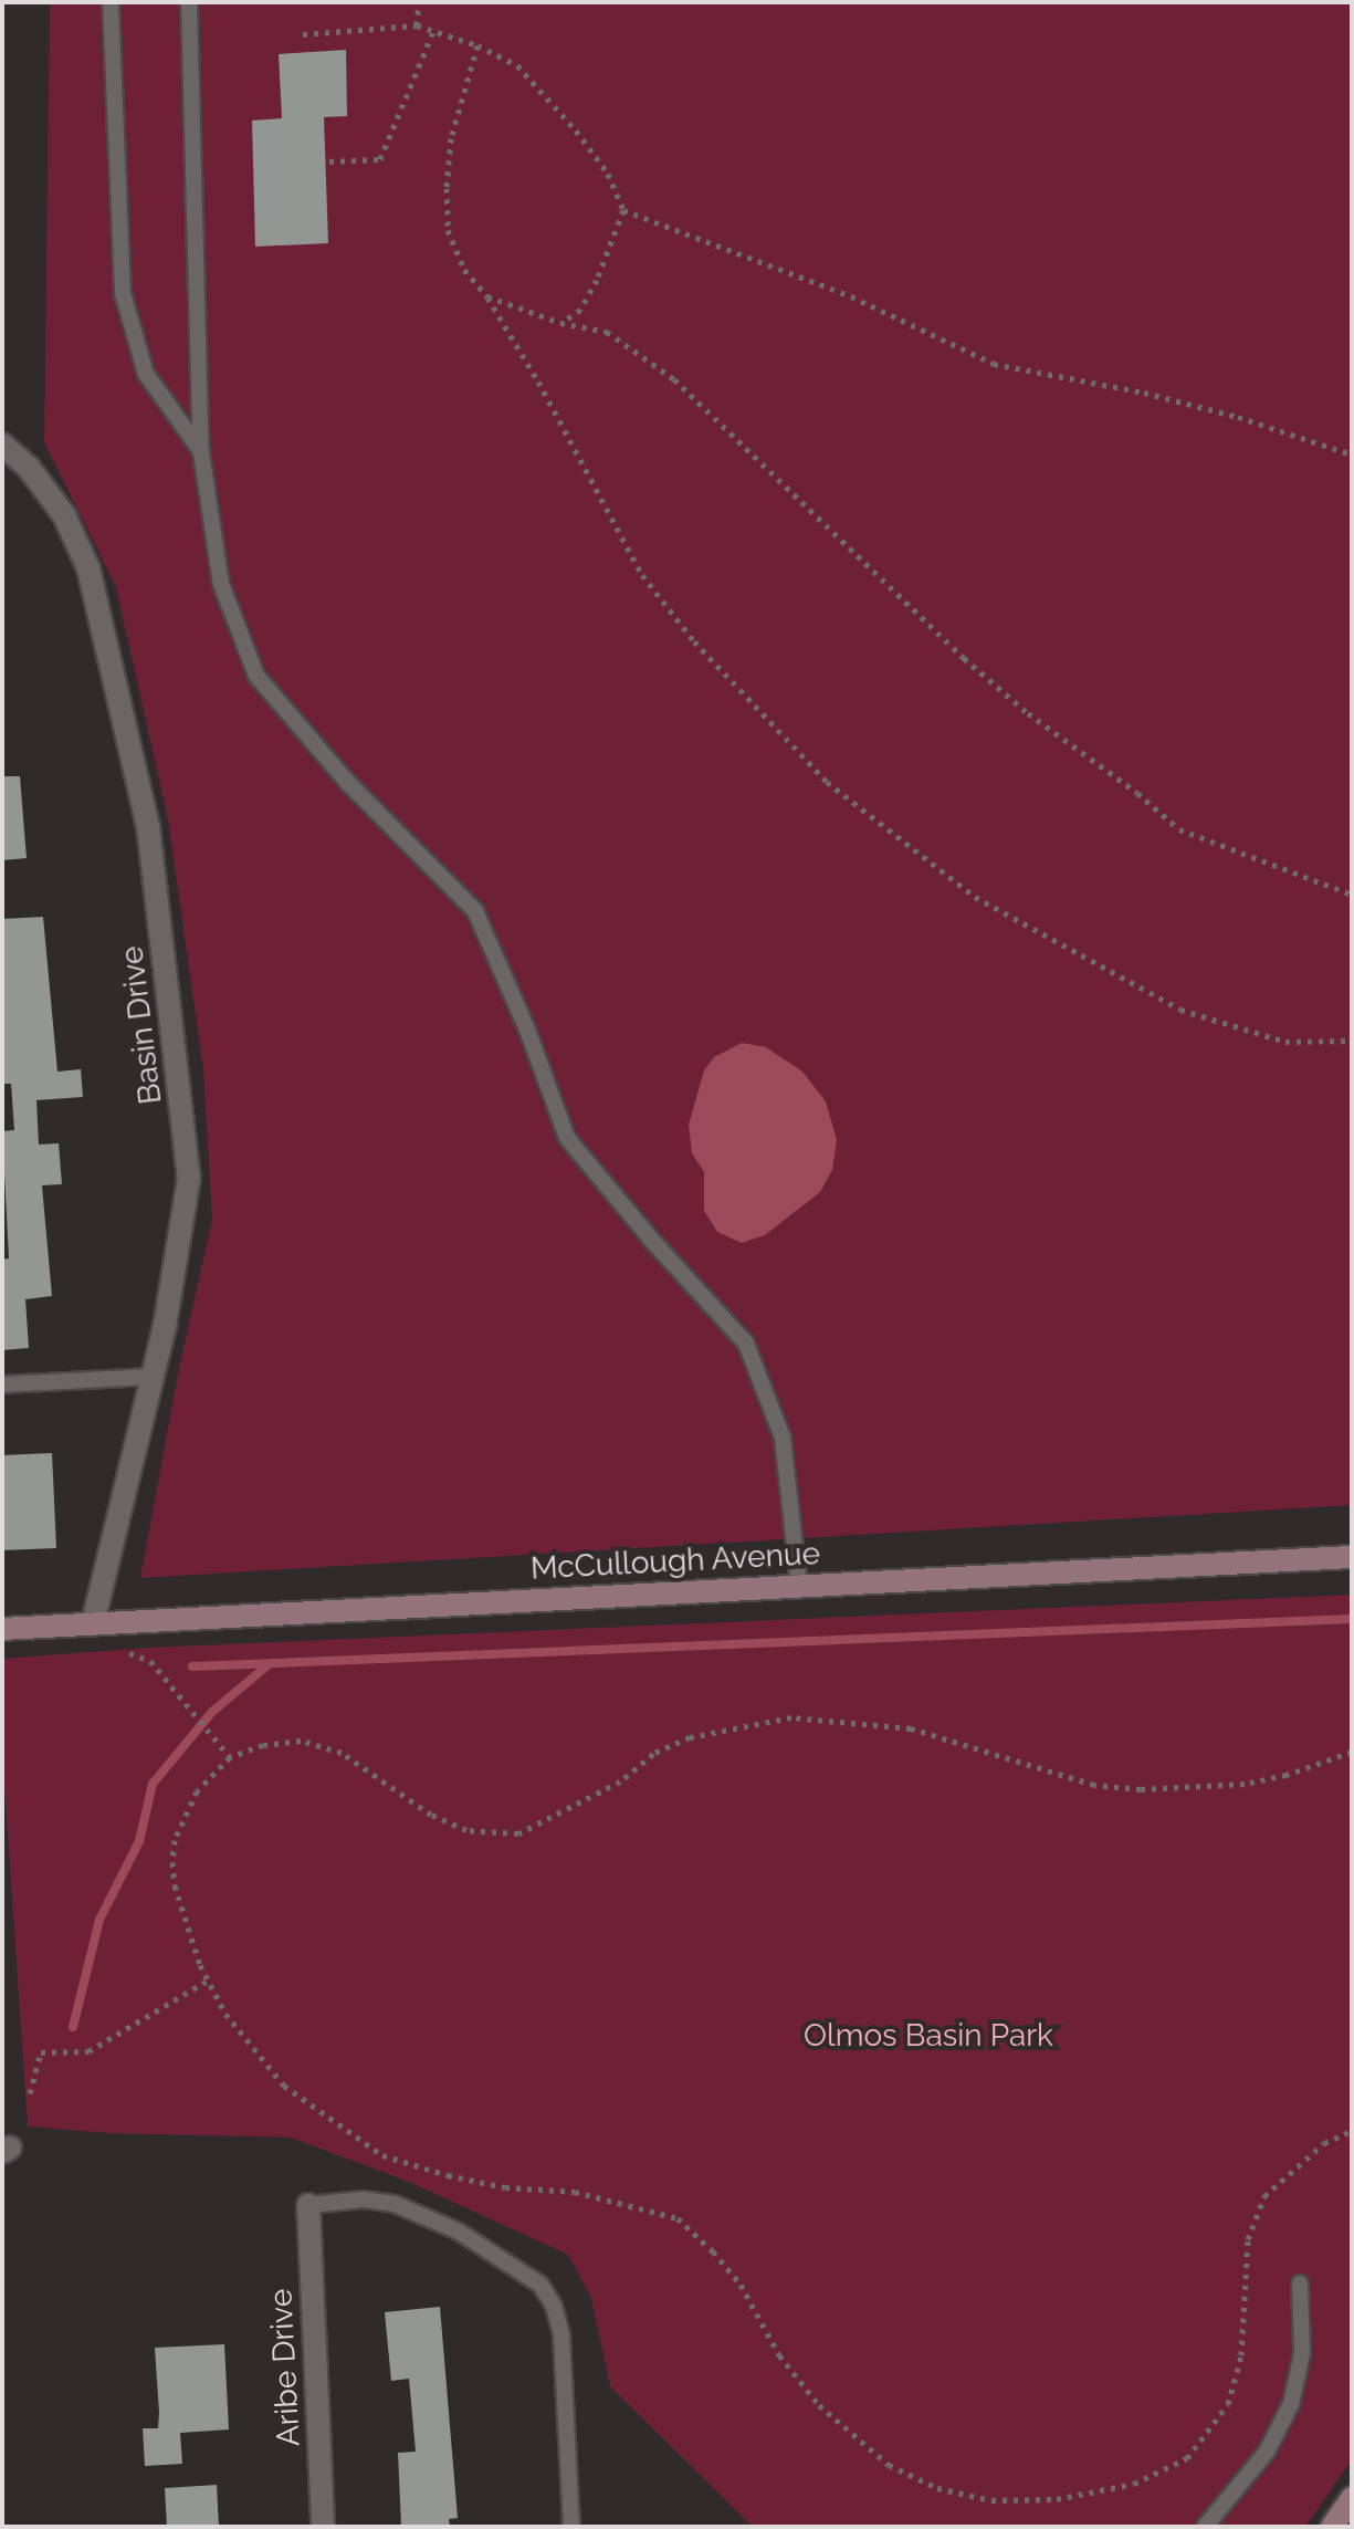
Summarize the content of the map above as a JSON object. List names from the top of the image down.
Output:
{
  "streets": {
    "main road": ["McCullough Avenue"],
    "street": ["Basin Drive", "Aribe Drive"]
  },
  "crossings": [
    ["Basin Drive", "McCullough Avenue"]
  ],
  "parks": ["Olmos Basin Park"]
}
